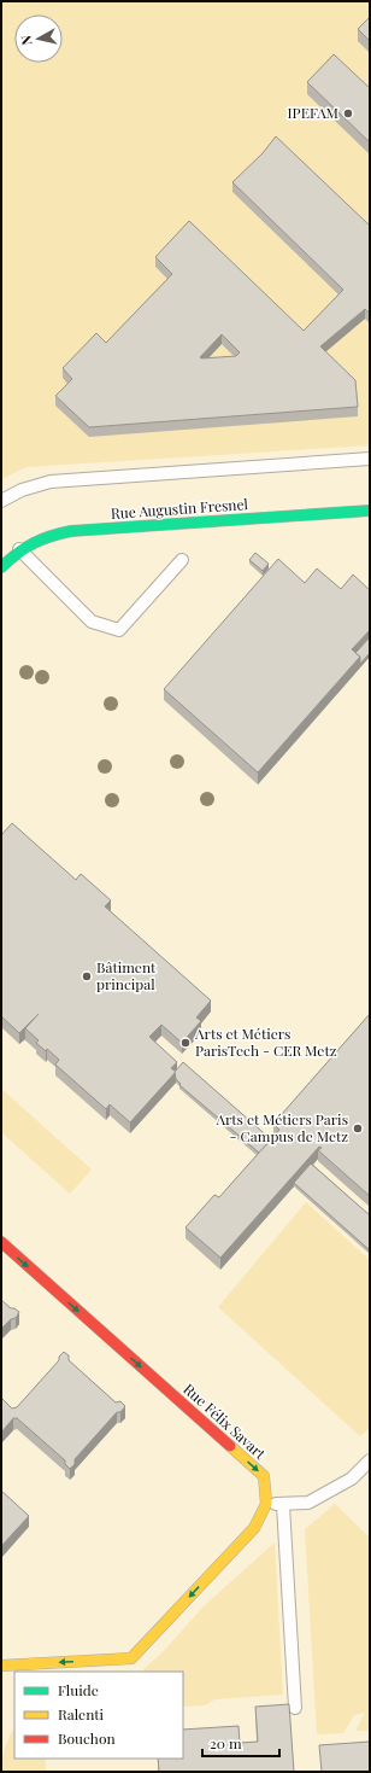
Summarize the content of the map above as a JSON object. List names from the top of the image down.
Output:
{
  "streets": {
    "street": ["Rue Augustin Fresnel", "Rue Félix Savart"]
  },
  "one_way": ["Rue Félix Savart"],
  "places": [
    "IPEFAM",
    "Bâtiment principal",
    "Arts et Métiers ParisTech - CER Metz",
    "Arts et Métiers Paris - Campus de Metz"
  ],
  "legend": ["Fluide", "Ralenti", "Bouchon"],
  "scale_bar": "20 m",
  "north": "left"
}
